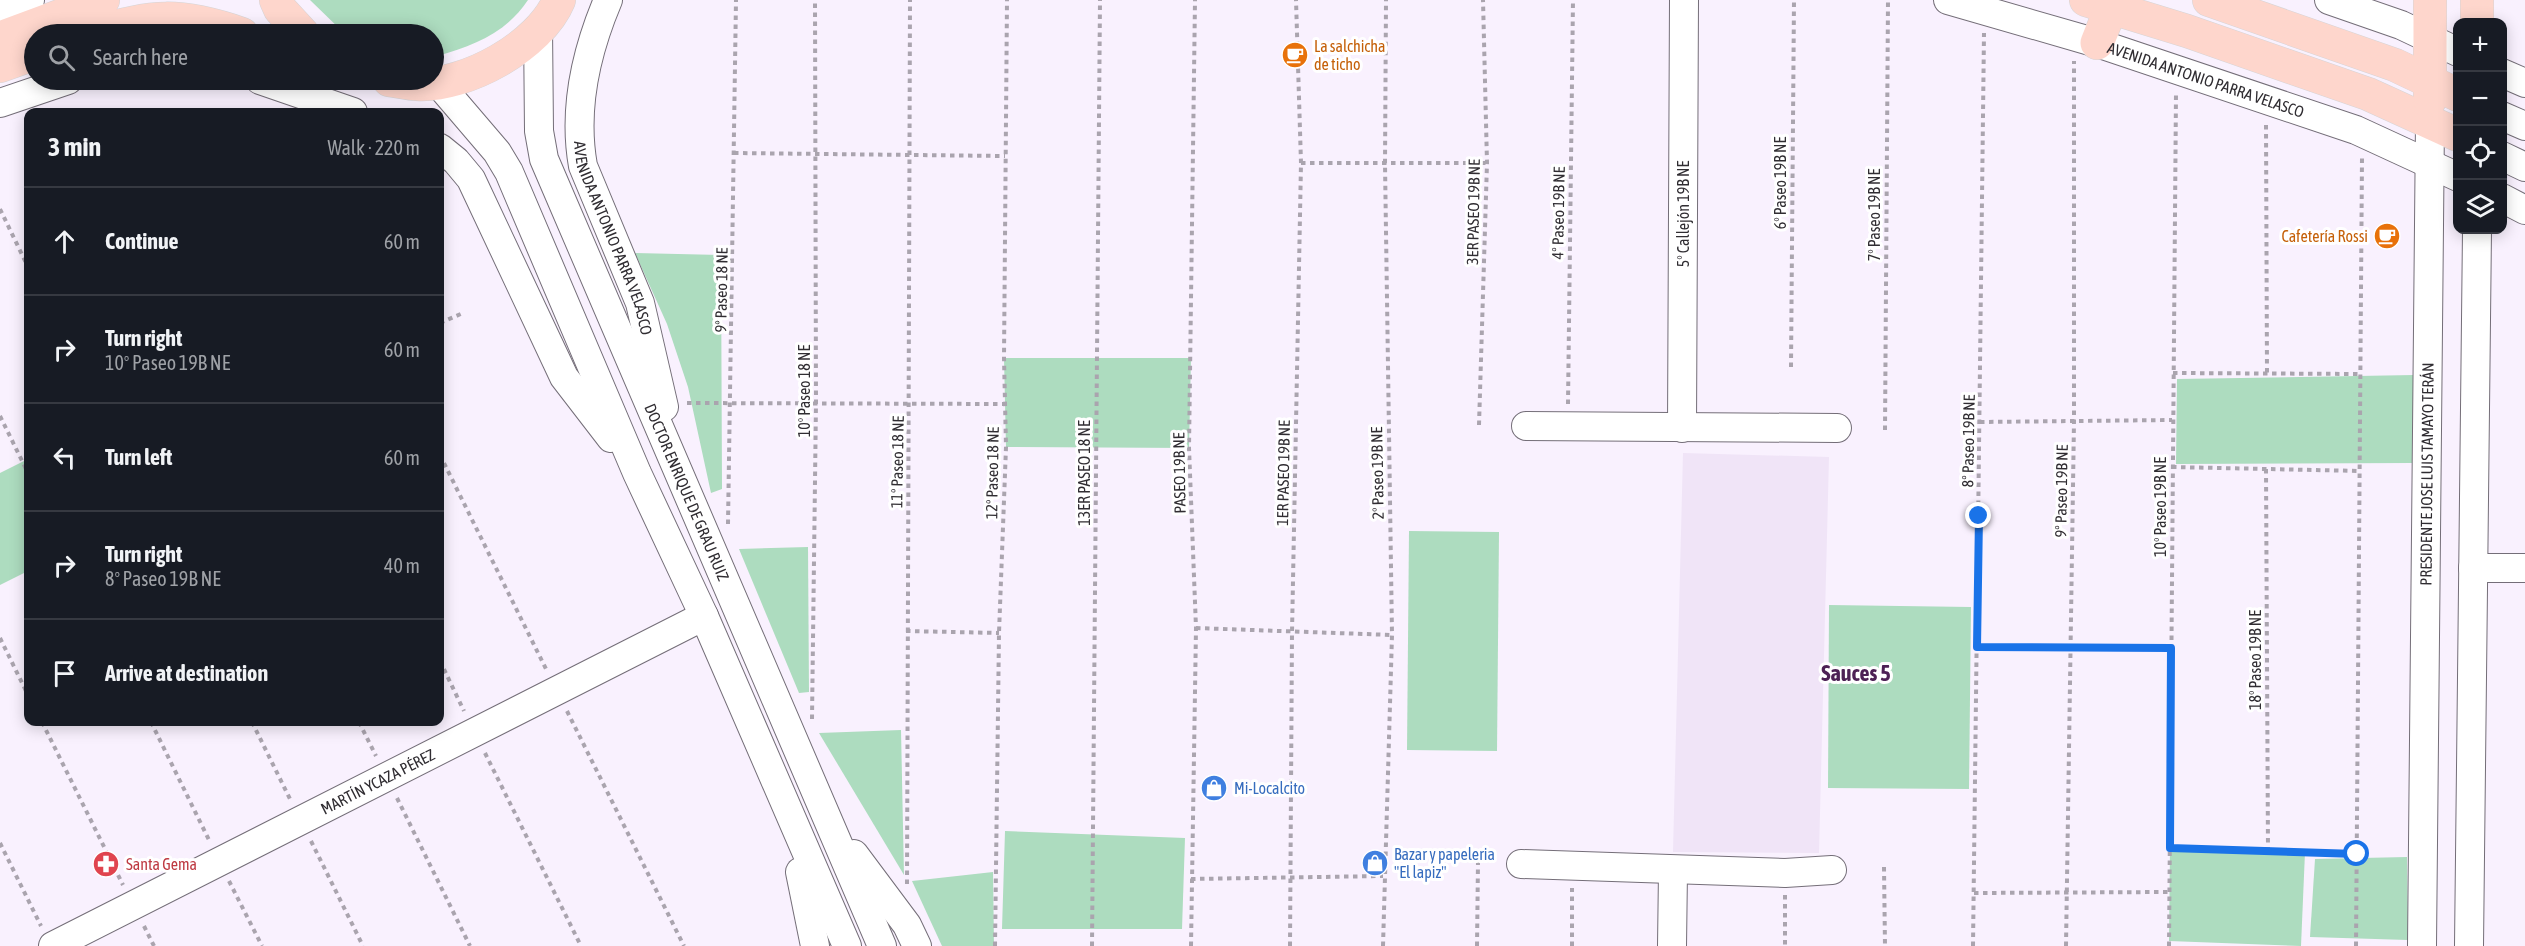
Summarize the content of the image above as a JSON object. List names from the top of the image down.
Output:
{
  "streets": {
    "main road": ["PRESIDENTE JOSE LUIS TAMAYO TERÁN"],
    "street": [
      "AVENIDA ANTONIO PARRA VELASCO",
      "5º Callejón 19B NE",
      "DOCTOR ENRIQUE DE GRAU RUIZ",
      "MARTÍN YCAZA PÉREZ"
    ],
    "path": [
      "6º Paseo 19B NE",
      "3ER PASEO 19B NE",
      "4º Paseo 19B NE",
      "7º Paseo 19B NE",
      "9º Paseo 18 NE",
      "10º Paseo 18 NE",
      "8º Paseo 19B NE",
      "11º Paseo 18 NE",
      "12º Paseo 18 NE",
      "13ER PASEO 18 NE",
      "PASEO 19B NE",
      "1ER PASEO 19B NE",
      "2º Paseo 19B NE",
      "9º Paseo 19B NE",
      "10º Paseo 19B NE",
      "18º Paseo 19B NE"
    ]
  },
  "crossings": [
    ["AVENIDA ANTONIO PARRA VELASCO", "8º Paseo 19B NE"],
    ["AVENIDA ANTONIO PARRA VELASCO", "PRESIDENTE JOSE LUIS TAMAYO TERÁN"],
    ["AVENIDA ANTONIO PARRA VELASCO", "9º Paseo 19B NE"],
    ["AVENIDA ANTONIO PARRA VELASCO", "DOCTOR ENRIQUE DE GRAU RUIZ"],
    ["AVENIDA ANTONIO PARRA VELASCO", "10º Paseo 19B NE"]
  ],
  "districts": ["Sauces 5"],
  "places": {
    "cafe": ["La salchicha de ticho", "Cafetería Rossi"],
    "shop": ["Mi-Localcito", "Bazar y papeleria \"El lapiz\""],
    "pharmacy": ["Santa Gema"]
  },
  "page": {
    "map_buttons": ["+", "−"],
    "search": "Search here",
    "heading": ["3 min", "Walk · 220 m"],
    "list": [
      ["Continue", "60 m"],
      ["Turn right", "10º Paseo 19B NE", "60 m"],
      ["Turn left", "60 m"],
      ["Turn right", "8º Paseo 19B NE", "40 m"],
      "Arrive at destination"
    ]
  }
}
